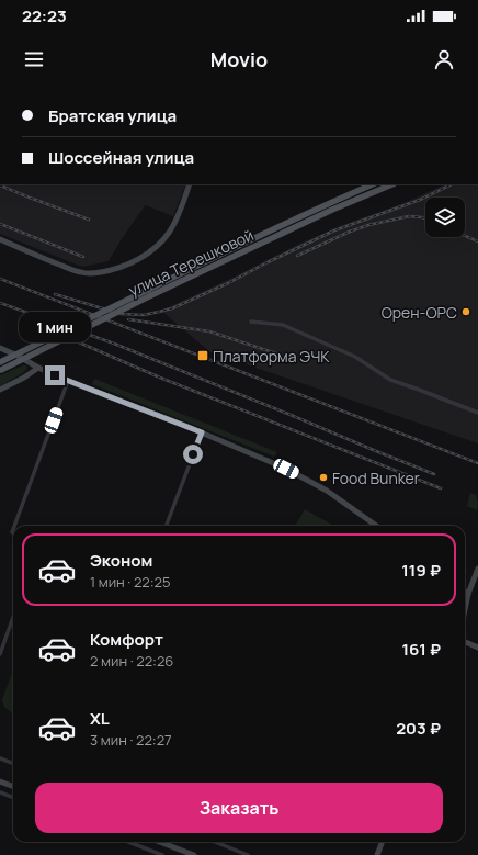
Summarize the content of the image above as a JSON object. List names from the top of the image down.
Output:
{
  "streets": {
    "main road": ["улица Терешковой"]
  },
  "places": {
    "other": ["Орен-ОРС", "Food Bunker"],
    "transit": ["Платформа ЭЧК"]
  },
  "page": {
    "status": "22:23",
    "header": "Movio",
    "banner": ["Братская улица", "Шоссейная улица"],
    "bubble": "1 мин",
    "list": [
      {
        "name": "Эконом",
        "note": "1 мин · 22:25",
        "value": "119 ₽"
      },
      {
        "name": "Комфорт",
        "note": "2 мин · 22:26",
        "value": "161 ₽"
      },
      {
        "name": "XL",
        "note": "3 мин · 22:27",
        "value": "203 ₽"
      }
    ],
    "buttons": "Заказать"
  }
}
